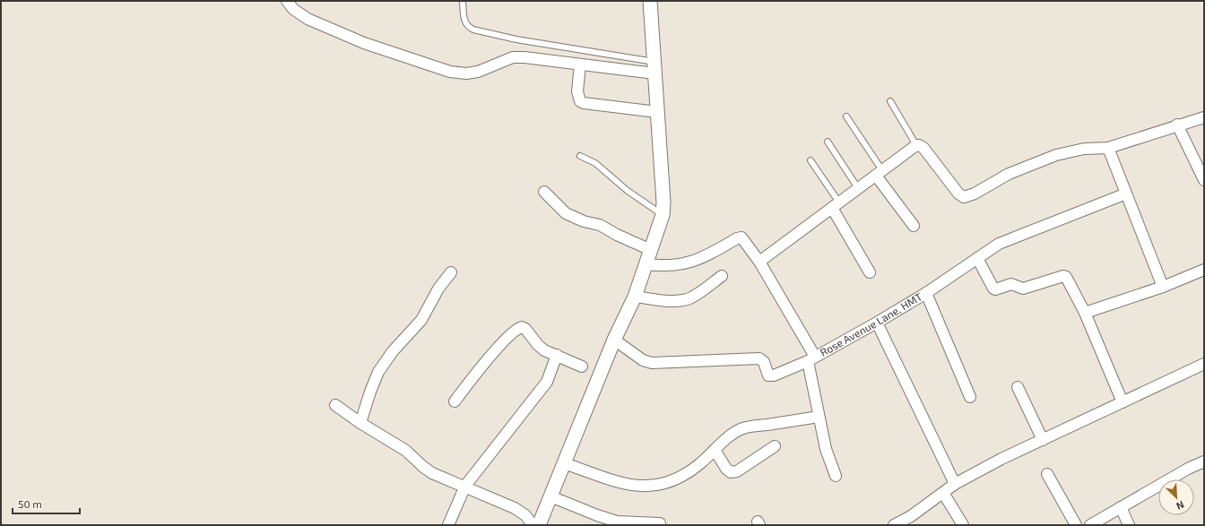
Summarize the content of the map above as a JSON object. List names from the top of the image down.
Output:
{
  "streets": {
    "street": ["Rose Avenue Lane, HMT"]
  },
  "scale_bar": "50 m",
  "north": "bottom right"
}
